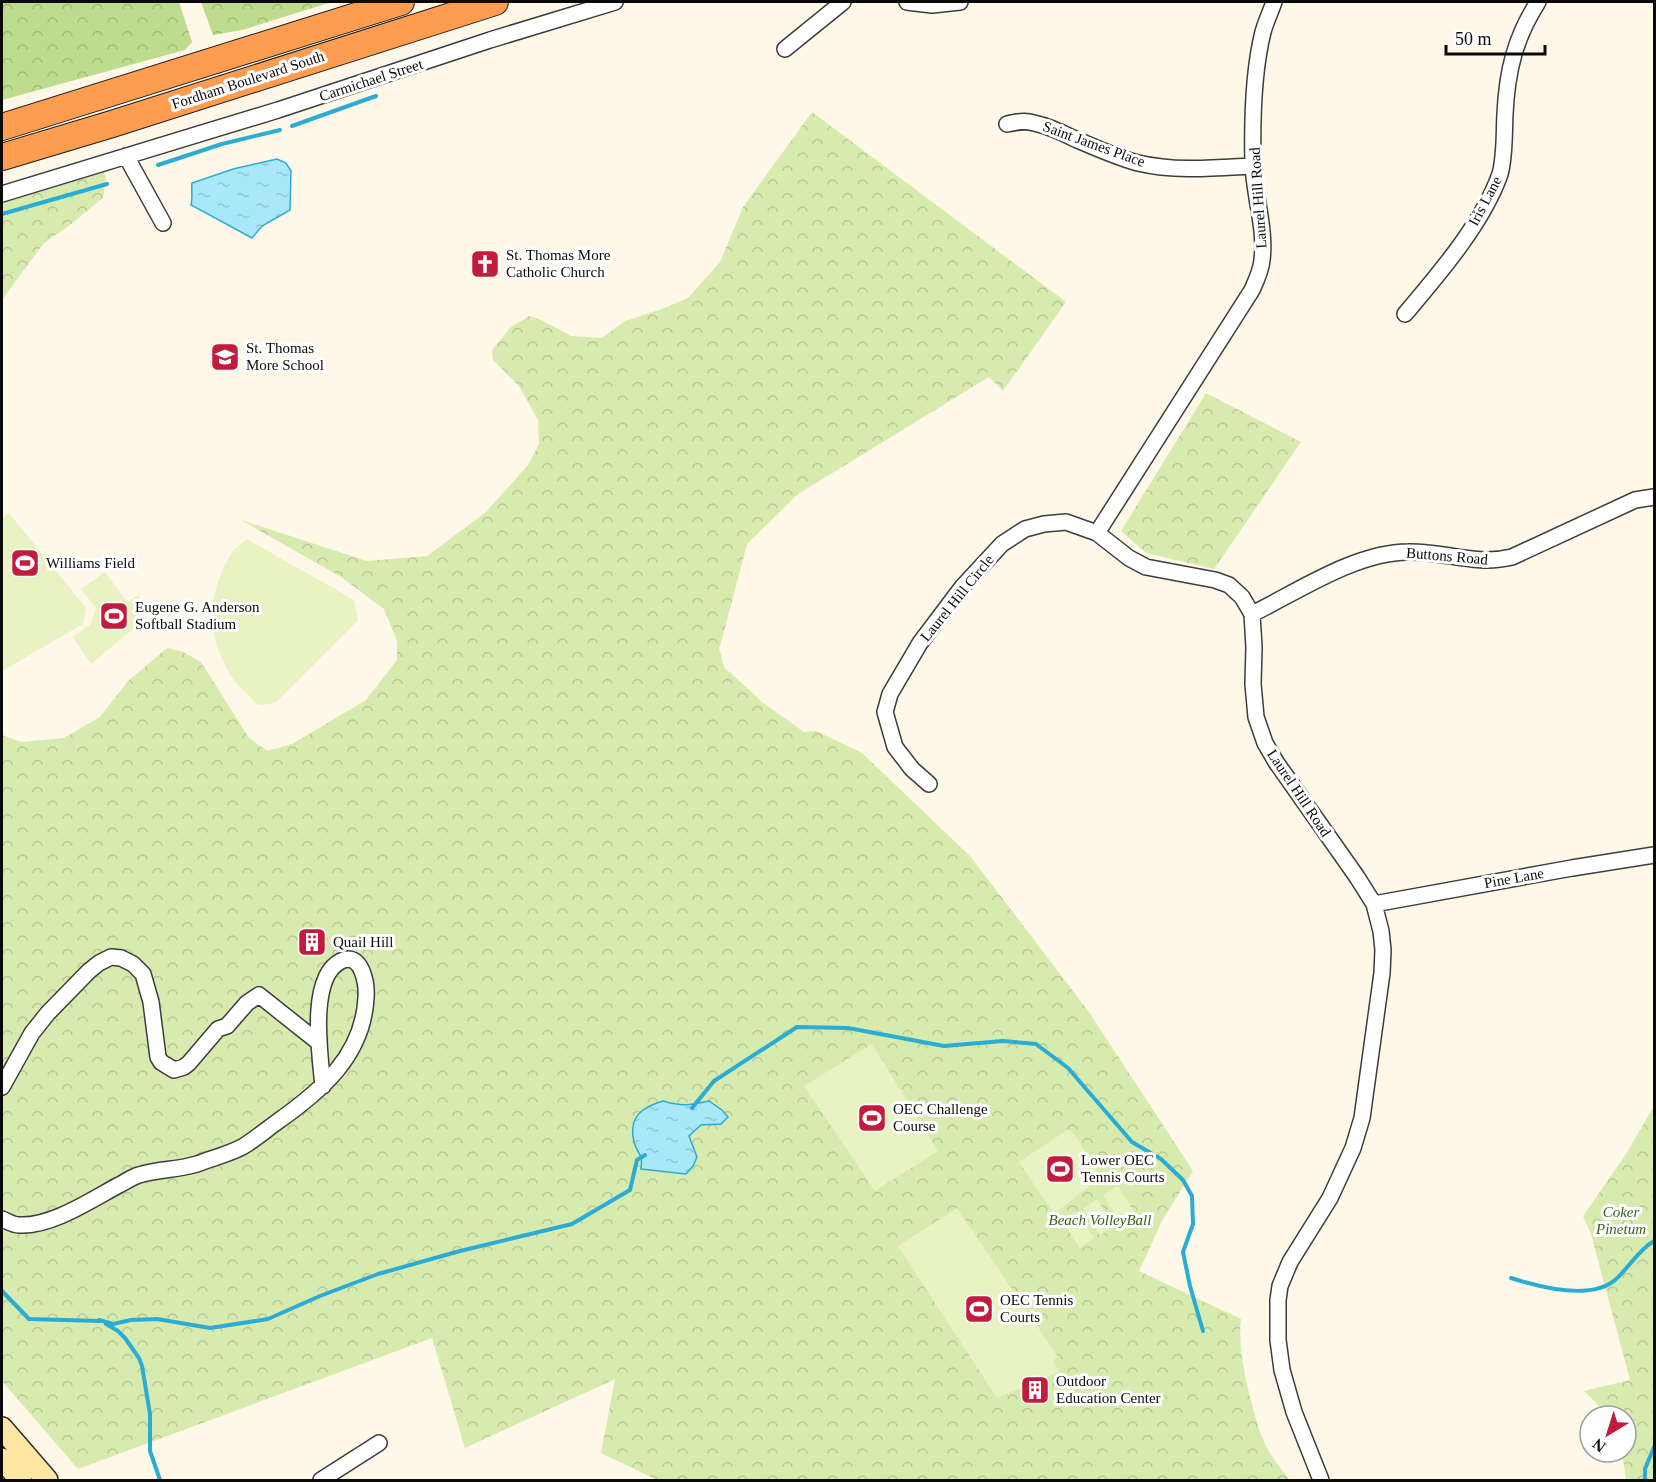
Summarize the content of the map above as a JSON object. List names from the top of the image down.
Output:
{
  "streets": {
    "highway": ["Fordham Boulevard South"],
    "street": [
      "Carmichael Street",
      "Saint James Place",
      "Laurel Hill Road",
      "Iris Lane",
      "Buttons Road",
      "Laurel Hill Circle",
      "Pine Lane"
    ]
  },
  "crossings": [
    ["Saint James Place", "Laurel Hill Road"],
    ["Laurel Hill Road", "Buttons Road"],
    ["Laurel Hill Road", "Laurel Hill Circle"],
    ["Laurel Hill Road", "Pine Lane"]
  ],
  "parks": ["Coker Pinetum", "Beach VolleyBall"],
  "places": {
    "church": ["St. Thomas More Catholic Church"],
    "school or university": ["St. Thomas More School"],
    "sports": [
      "Williams Field",
      "Eugene G. Anderson Softball Stadium",
      "OEC Challenge Course",
      "Lower OEC Tennis Courts",
      "OEC Tennis Courts"
    ],
    "building": ["Quail Hill", "Outdoor Education Center"]
  },
  "scale_bar": "50 m",
  "north": "bottom left"
}
